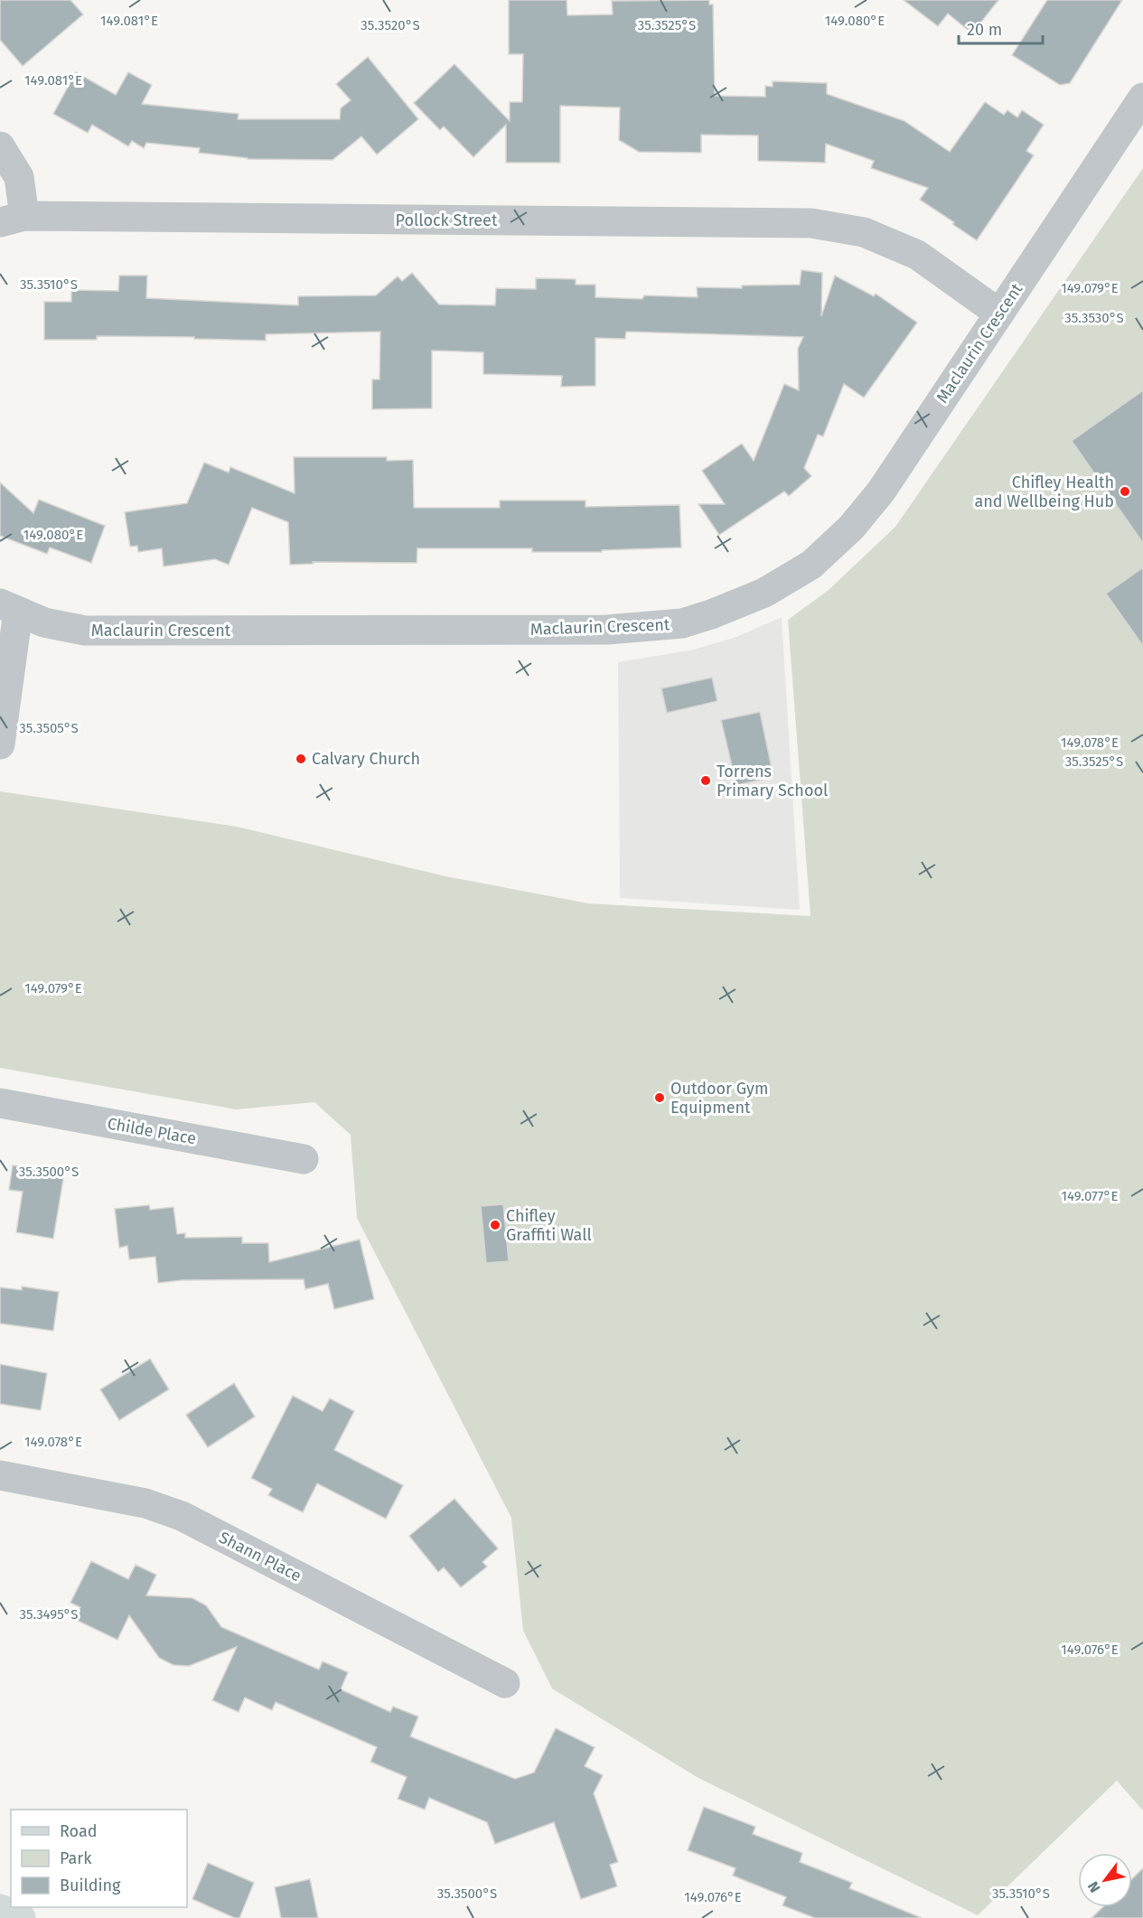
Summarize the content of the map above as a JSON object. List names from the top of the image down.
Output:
{
  "streets": {
    "street": [
      "Pollock Street",
      "Maclaurin Crescent",
      "Childe Place",
      "Shann Place"
    ]
  },
  "crossings": [
    ["Pollock Street", "Maclaurin Crescent"]
  ],
  "places": [
    "Chifley Health and Wellbeing Hub",
    "Calvary Church",
    "Torrens Primary School",
    "Outdoor Gym Equipment",
    "Chifley Graffiti Wall"
  ],
  "legend": ["Road", "Park", "Building"],
  "scale_bar": "20 m",
  "north": "bottom left",
  "coordinates": [
    "149.081°E",
    "149.080°E",
    "35.3520°S",
    "35.3525°S",
    "35.3510°S",
    "149.079°E",
    "35.3530°S",
    "35.3505°S",
    "149.078°E",
    "35.3500°S",
    "149.077°E",
    "35.3495°S",
    "149.076°E"
  ]
}
